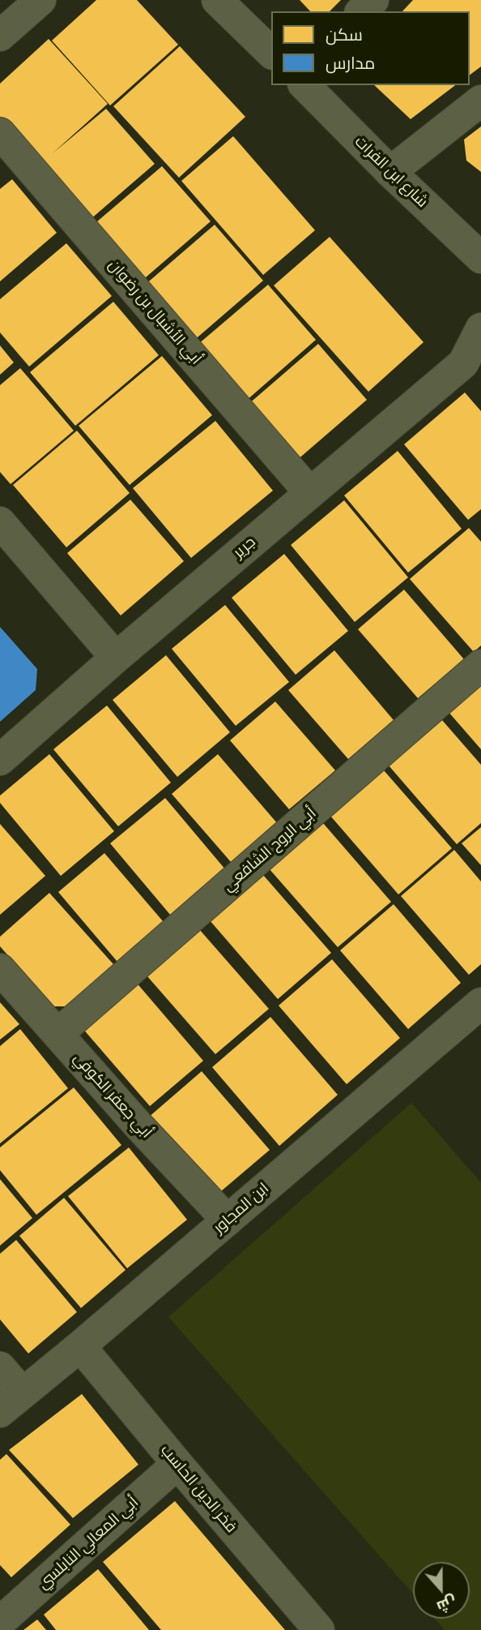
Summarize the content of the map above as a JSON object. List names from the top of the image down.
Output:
{
  "streets": {
    "street": [
      "شارع ابن الفرات",
      "أبي الأشبال بن رضوان",
      "جرير",
      "أبي الروح الشافعي",
      "أبي جعفر الكوفي",
      "ابن المجاور",
      "فخر الدين الحاسب",
      "أبي المعالي النابلسي"
    ]
  },
  "crossings": [
    ["أبي الأشبال بن رضوان", "جرير"],
    ["أبي الروح الشافعي", "أبي جعفر الكوفي"],
    ["أبي جعفر الكوفي", "ابن المجاور"],
    ["ابن المجاور", "فخر الدين الحاسب"],
    ["فخر الدين الحاسب", "أبي المعالي النابلسي"]
  ],
  "legend": ["سكن", "مدارس"],
  "north": "bottom"
}
